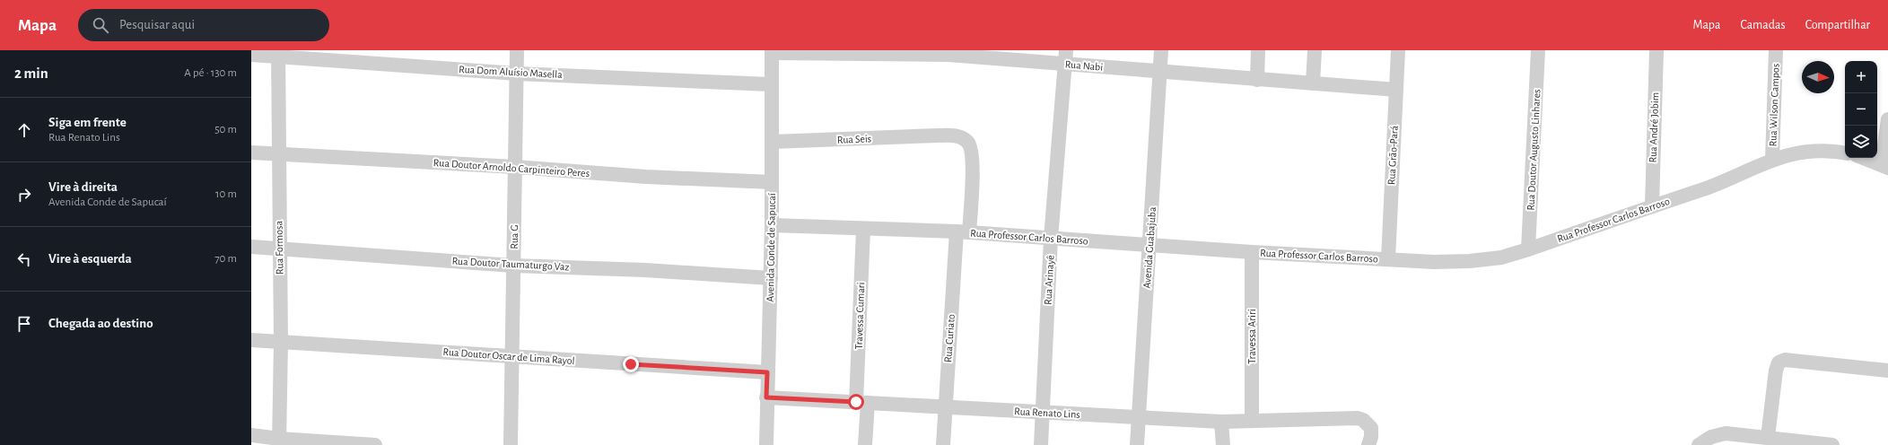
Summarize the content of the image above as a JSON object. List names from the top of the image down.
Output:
{
  "streets": {
    "street": [
      "Rua Nabi",
      "Rua Dom Aluísio Masella",
      "Rua Wilson Campos",
      "Rua André Jobim",
      "Rua Seis",
      "Rua Doutor Augusto Linhares",
      "Rua Grão-Pará",
      "Rua Doutor Arnoldo Carpinteiro Peres",
      "Rua Professor Carlos Barroso",
      "Rua G",
      "Rua Formosa",
      "Avenida Conde de Sapucaí",
      "Avenida Guabajuba",
      "Rua Doutor Taumaturgo Vaz",
      "Rua Arinayê",
      "Travessa Cumari",
      "Travessa Ariri",
      "Rua Curiato",
      "Rua Doutor Oscar de Lima Rayol",
      "Rua Renato Lins"
    ]
  },
  "crossings": [
    ["Rua Nabi", "Rua Grão-Pará"],
    ["Rua Nabi", "Avenida Conde de Sapucaí"],
    ["Rua Nabi", "Avenida Guabajuba"],
    ["Rua Nabi", "Rua Arinayê"],
    ["Rua Dom Aluísio Masella", "Rua G"],
    ["Rua Dom Aluísio Masella", "Rua Formosa"],
    ["Rua Dom Aluísio Masella", "Avenida Conde de Sapucaí"],
    ["Rua Wilson Campos", "Rua Professor Carlos Barroso"],
    ["Rua André Jobim", "Rua Professor Carlos Barroso"],
    ["Rua Seis", "Avenida Conde de Sapucaí"],
    ["Rua Seis", "Rua Curiato"],
    ["Rua Doutor Augusto Linhares", "Rua Professor Carlos Barroso"],
    ["Rua Grão-Pará", "Rua Professor Carlos Barroso"],
    ["Rua Doutor Arnoldo Carpinteiro Peres", "Rua G"],
    ["Rua Doutor Arnoldo Carpinteiro Peres", "Rua Formosa"],
    ["Rua Doutor Arnoldo Carpinteiro Peres", "Avenida Conde de Sapucaí"],
    ["Rua Professor Carlos Barroso", "Avenida Conde de Sapucaí"],
    ["Rua Professor Carlos Barroso", "Avenida Guabajuba"],
    ["Rua Professor Carlos Barroso", "Rua Arinayê"],
    ["Rua Professor Carlos Barroso", "Travessa Cumari"],
    ["Rua Professor Carlos Barroso", "Travessa Ariri"],
    ["Rua Professor Carlos Barroso", "Rua Curiato"],
    ["Rua G", "Rua Doutor Taumaturgo Vaz"],
    ["Rua G", "Rua Doutor Oscar de Lima Rayol"],
    ["Rua Formosa", "Rua Doutor Taumaturgo Vaz"],
    ["Rua Formosa", "Rua Doutor Oscar de Lima Rayol"],
    ["Avenida Conde de Sapucaí", "Rua Doutor Taumaturgo Vaz"],
    ["Avenida Conde de Sapucaí", "Rua Doutor Oscar de Lima Rayol"],
    ["Avenida Conde de Sapucaí", "Rua Renato Lins"],
    ["Avenida Guabajuba", "Rua Renato Lins"],
    ["Rua Arinayê", "Rua Renato Lins"],
    ["Travessa Cumari", "Rua Renato Lins"],
    ["Travessa Ariri", "Rua Renato Lins"],
    ["Rua Curiato", "Rua Renato Lins"]
  ],
  "north": "right",
  "page": {
    "header": "Mapa",
    "search": "Pesquisar aqui",
    "nav": ["Mapa", "Camadas", "Compartilhar"],
    "heading": ["2 min", "A pé · 130 m"],
    "map_buttons": ["+", "−"],
    "list": [
      ["Siga em frente", "Rua Renato Lins", "50 m"],
      ["Vire à direita", "Avenida Conde de Sapucaí", "10 m"],
      ["Vire à esquerda", "70 m"],
      "Chegada ao destino"
    ]
  }
}
